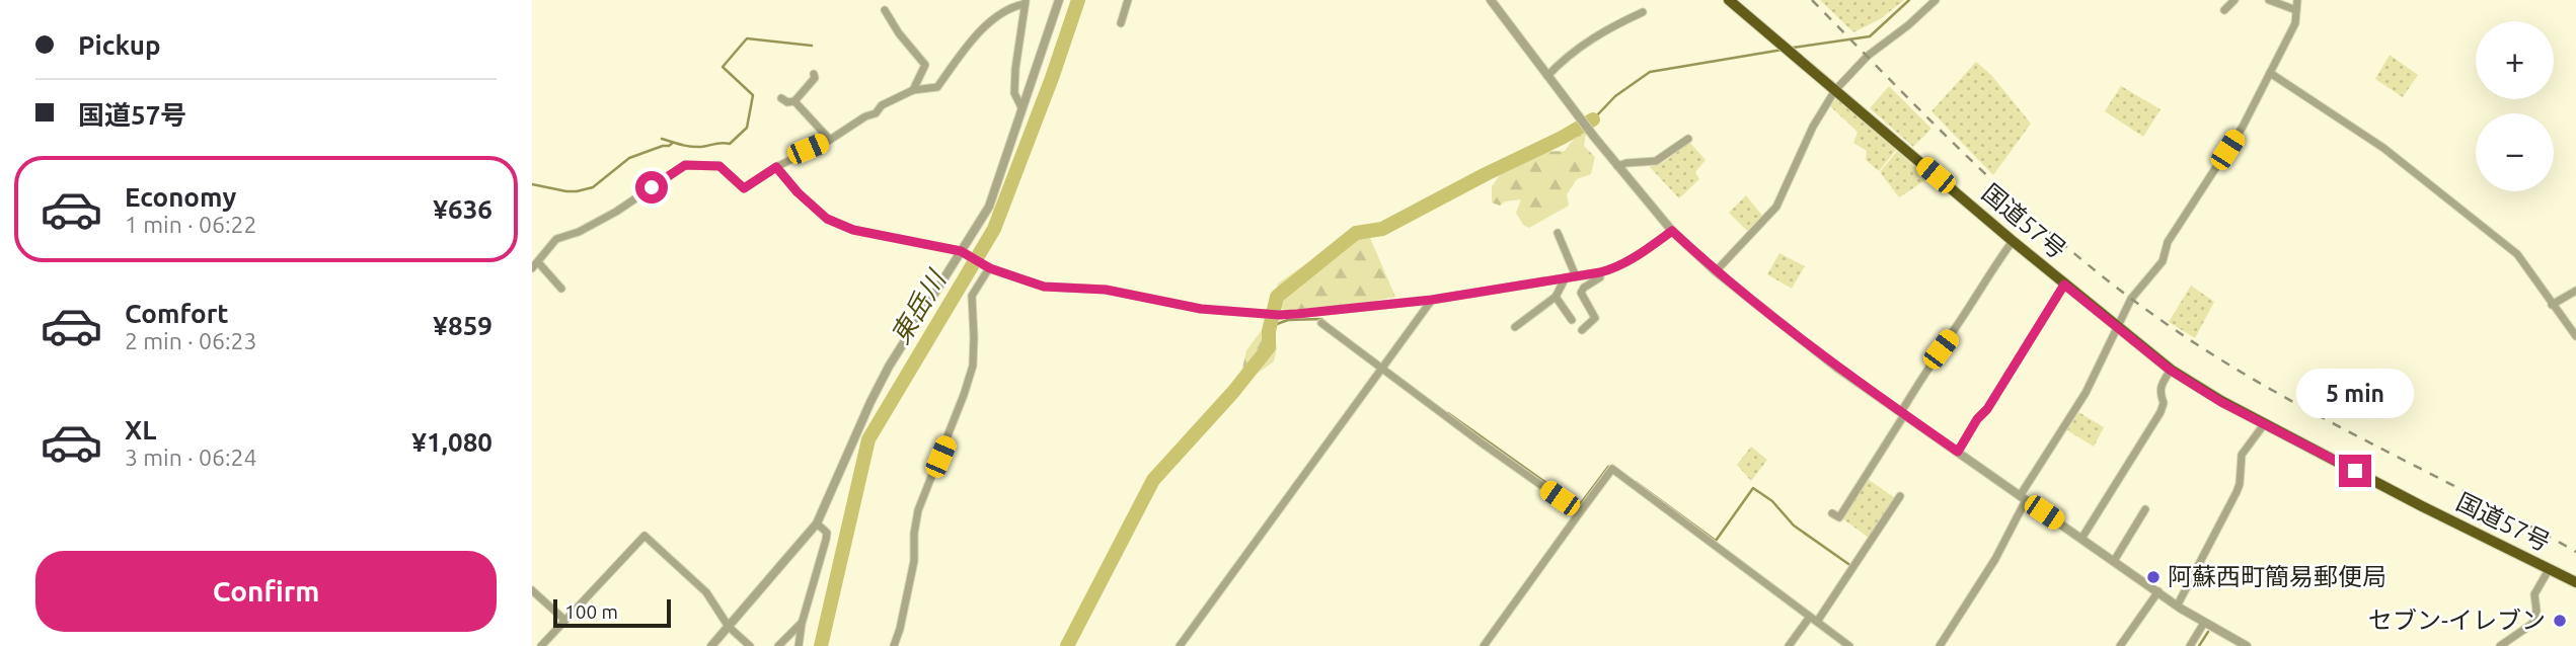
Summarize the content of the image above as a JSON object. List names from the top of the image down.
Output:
{
  "streets": {
    "highway": ["国道57号"]
  },
  "water": ["東岳川"],
  "places": ["阿蘇西町簡易郵便局", "セブン-イレブン"],
  "scale_bar": "100 m",
  "page": {
    "banner": ["Pickup", "国道57号"],
    "map_buttons": ["+", "−"],
    "list": [
      {
        "name": "Economy",
        "note": "1 min · 06:22",
        "value": "¥636"
      },
      {
        "name": "Comfort",
        "note": "2 min · 06:23",
        "value": "¥859"
      },
      {
        "name": "XL",
        "note": "3 min · 06:24",
        "value": "¥1,080"
      }
    ],
    "bubble": "5 min",
    "buttons": "Confirm",
    "scale": "100 m"
  }
}
